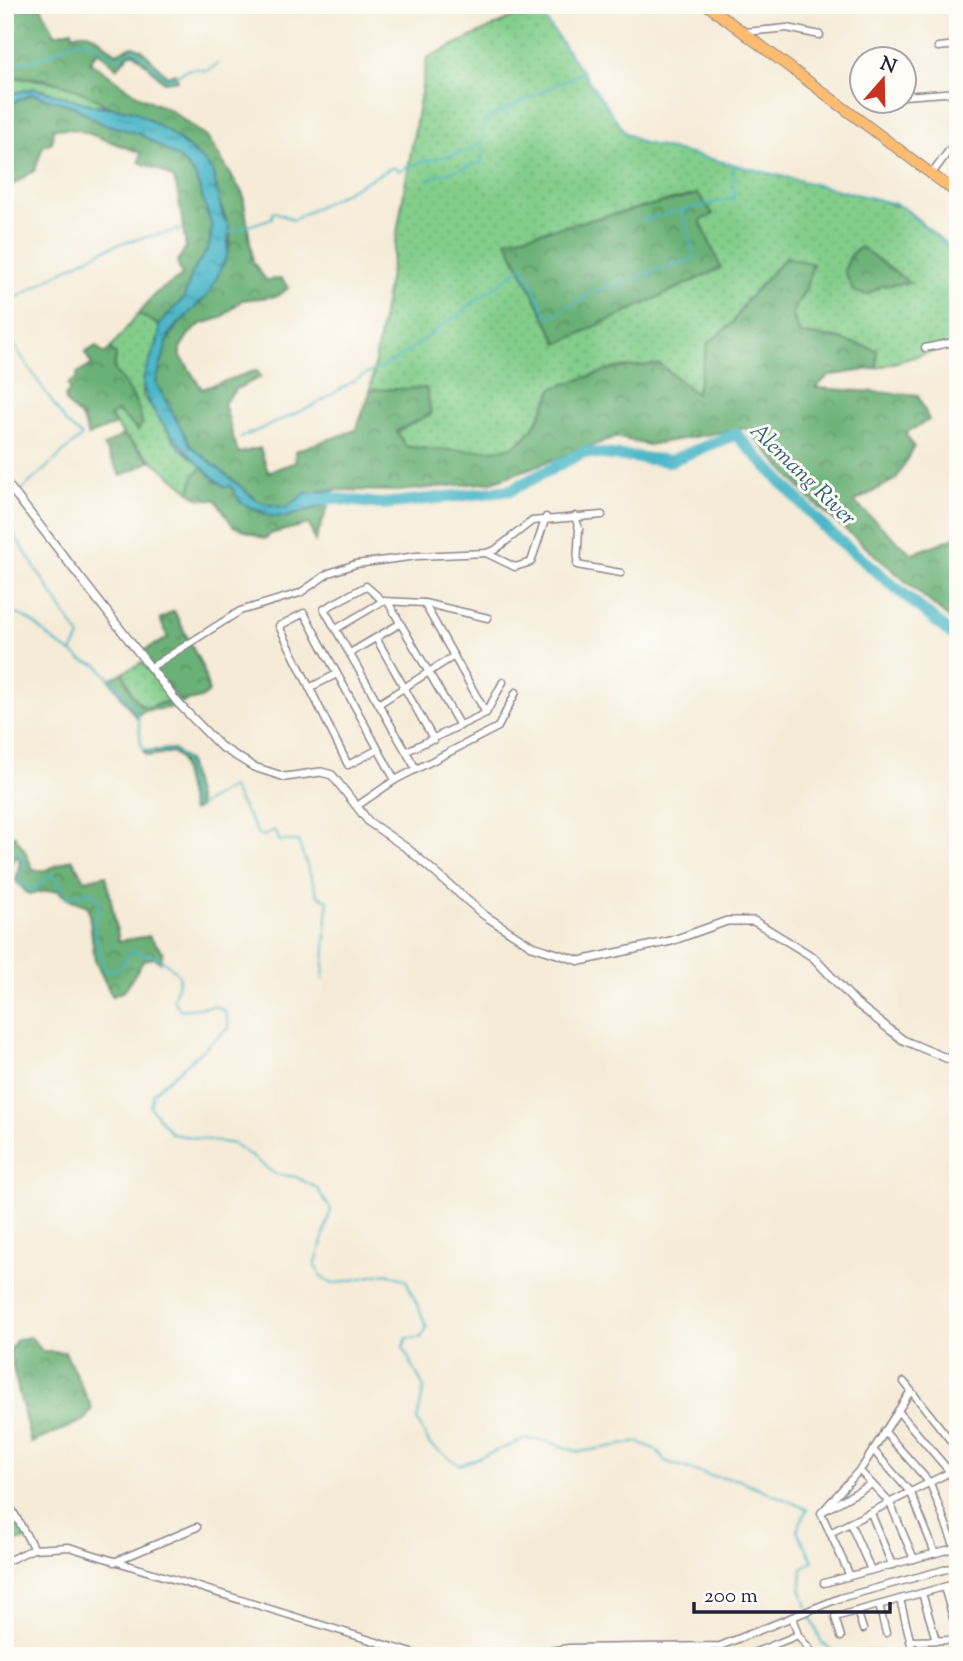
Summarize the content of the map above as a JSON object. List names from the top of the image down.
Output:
{
  "water": ["Alemang River"],
  "scale_bar": "200 m",
  "north": "top"
}
